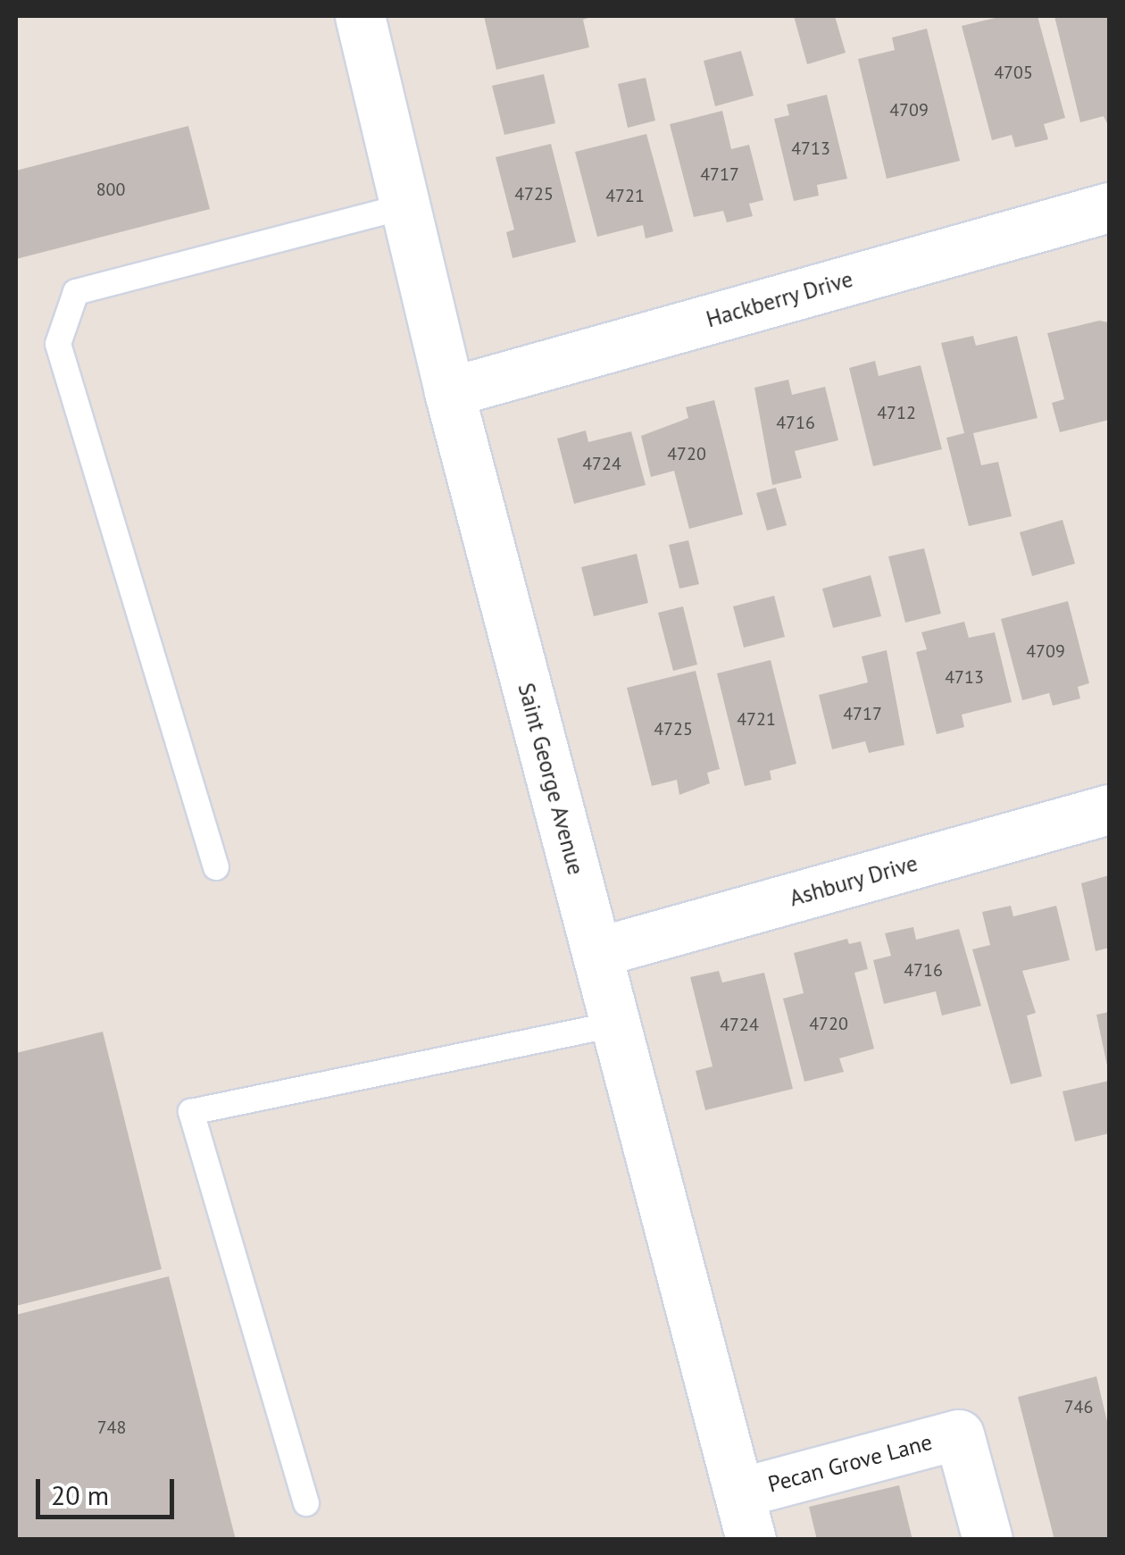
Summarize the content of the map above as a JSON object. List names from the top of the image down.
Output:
{
  "streets": {
    "street": [
      "Hackberry Drive",
      "Saint George Avenue",
      "Ashbury Drive",
      "Pecan Grove Lane"
    ]
  },
  "crossings": [
    ["Hackberry Drive", "Saint George Avenue"],
    ["Saint George Avenue", "Ashbury Drive"],
    ["Saint George Avenue", "Pecan Grove Lane"]
  ],
  "house_numbers": [
    "4705",
    "4709",
    "4713",
    "4717",
    "800",
    "4725",
    "4721",
    "4712",
    "4716",
    "4720",
    "4724",
    "4709",
    "4713",
    "4717",
    "4721",
    "4725",
    "4716",
    "4720",
    "4724",
    "746",
    "748"
  ],
  "scale_bar": "20 m"
}
